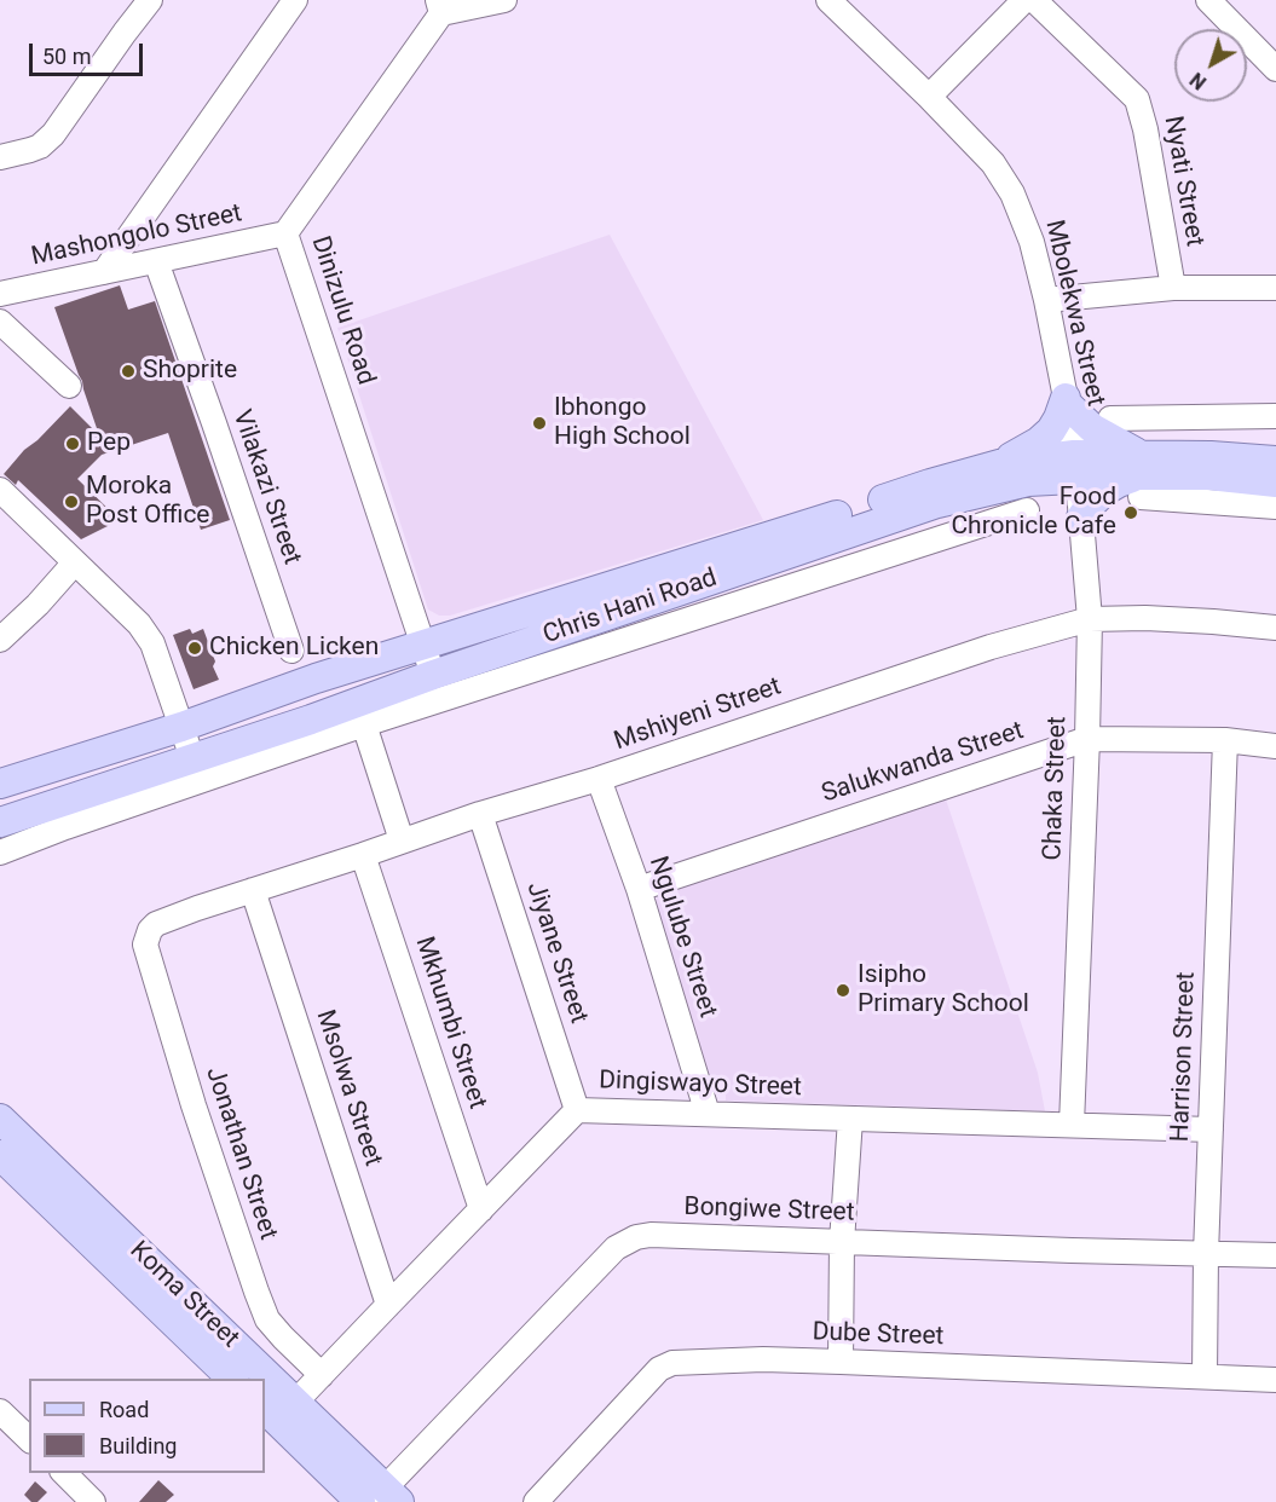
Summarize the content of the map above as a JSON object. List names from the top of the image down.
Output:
{
  "streets": {
    "main road": ["Chris Hani Road", "Koma Street"],
    "street": [
      "Nyati Street",
      "Mashongolo Street",
      "Dinizulu Road",
      "Mbolekwa Street",
      "Vilakazi Street",
      "Mshiyeni Street",
      "Salukwanda Street",
      "Chaka Street",
      "Ngulube Street",
      "Jiyane Street",
      "Mkhumbi Street",
      "Harrison Street",
      "Dingiswayo Street",
      "Msolwa Street",
      "Jonathan Street",
      "Bongiwe Street",
      "Dube Street"
    ]
  },
  "crossings": [
    ["Mashongolo Street", "Dinizulu Road"],
    ["Mashongolo Street", "Vilakazi Street"],
    ["Dinizulu Road", "Chris Hani Road"],
    ["Mbolekwa Street", "Chris Hani Road"],
    ["Mbolekwa Street", "Chaka Street"],
    ["Chris Hani Road", "Chaka Street"],
    ["Mshiyeni Street", "Chaka Street"],
    ["Mshiyeni Street", "Ngulube Street"],
    ["Mshiyeni Street", "Jiyane Street"],
    ["Mshiyeni Street", "Mkhumbi Street"],
    ["Mshiyeni Street", "Msolwa Street"],
    ["Mshiyeni Street", "Jonathan Street"],
    ["Salukwanda Street", "Chaka Street"],
    ["Salukwanda Street", "Ngulube Street"],
    ["Salukwanda Street", "Harrison Street"],
    ["Chaka Street", "Dingiswayo Street"],
    ["Ngulube Street", "Dingiswayo Street"],
    ["Jiyane Street", "Dingiswayo Street"],
    ["Mkhumbi Street", "Dingiswayo Street"],
    ["Harrison Street", "Dingiswayo Street"],
    ["Harrison Street", "Bongiwe Street"],
    ["Harrison Street", "Dube Street"],
    ["Dingiswayo Street", "Msolwa Street"],
    ["Dingiswayo Street", "Jonathan Street"],
    ["Dingiswayo Street", "Koma Street"],
    ["Bongiwe Street", "Koma Street"]
  ],
  "places": [
    "Shoprite",
    "Ibhongo High School",
    "Pep",
    "Moroka Post Office",
    "Food Chronicle Cafe",
    "Chicken Licken",
    "Isipho Primary School"
  ],
  "legend": ["Road", "Building"],
  "scale_bar": "50 m",
  "north": "bottom left"
}
